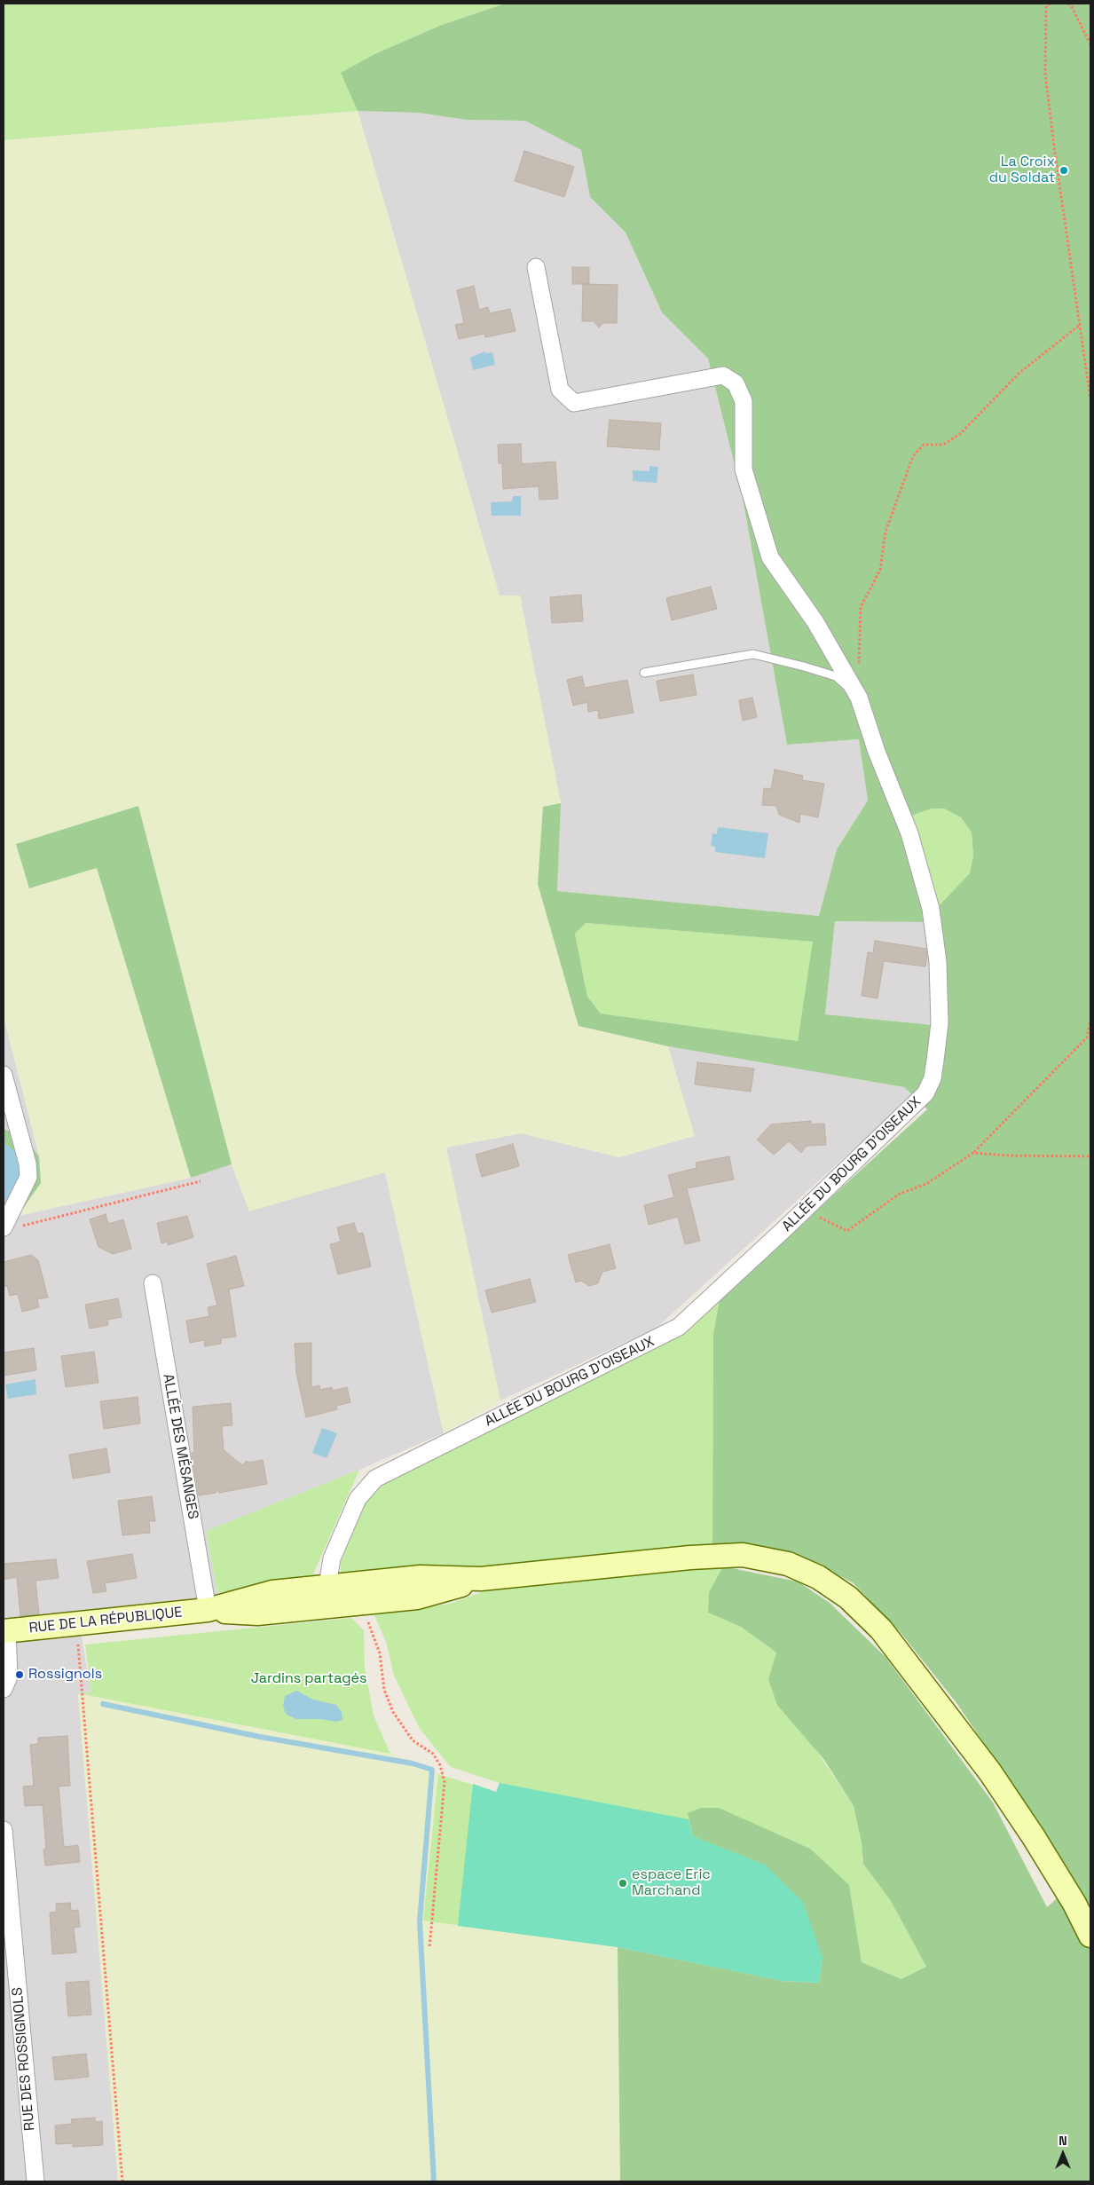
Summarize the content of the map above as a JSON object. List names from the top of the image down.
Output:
{
  "streets": {
    "street": [
      "ALLÉE DU BOURG D'OISEAUX",
      "ALLÉE DES MÉSANGES",
      "RUE DE LA RÉPUBLIQUE",
      "RUE DES ROSSIGNOLS"
    ]
  },
  "crossings": [
    ["ALLÉE DU BOURG D'OISEAUX", "RUE DE LA RÉPUBLIQUE"],
    ["ALLÉE DES MÉSANGES", "RUE DE LA RÉPUBLIQUE"]
  ],
  "parks": ["Jardins partagés"],
  "places": ["La Croix du Soldat", "Rossignols", "espace Eric Marchand"],
  "north": "top"
}
